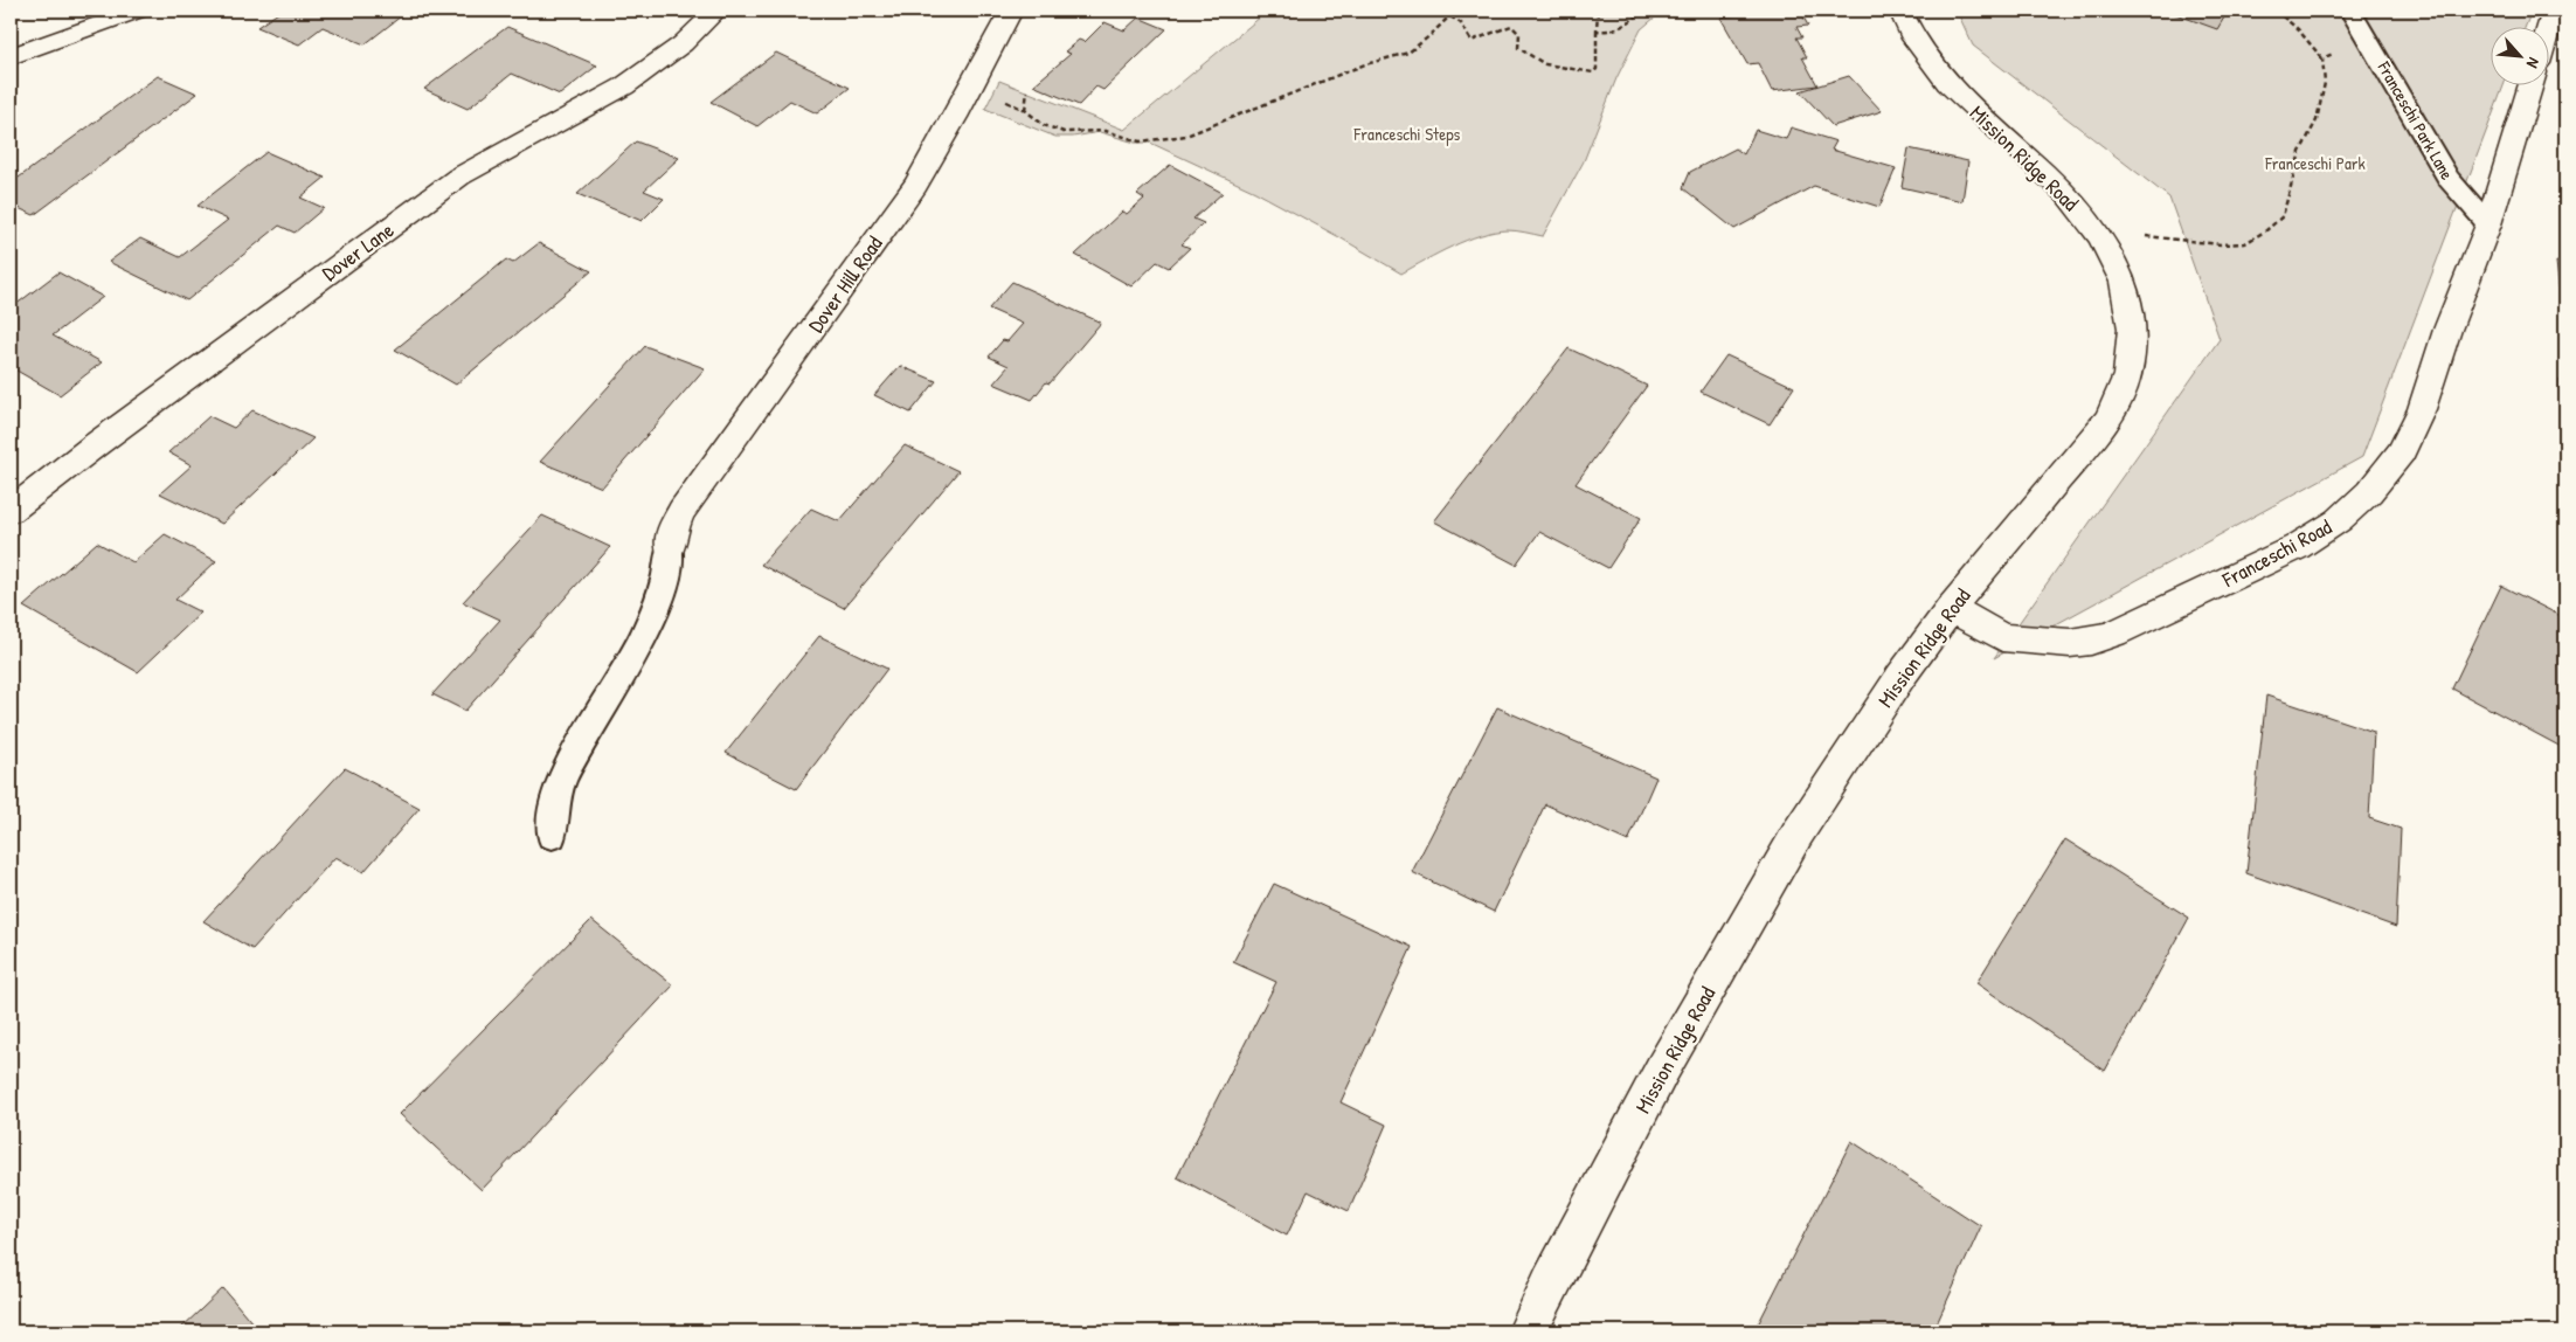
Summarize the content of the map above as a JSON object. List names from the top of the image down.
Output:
{
  "streets": {
    "street": [
      "Mission Ridge Road",
      "Dover Lane",
      "Dover Hill Road",
      "Franceschi Road"
    ],
    "lane": ["Franceschi Park Lane"]
  },
  "crossings": [
    ["Franceschi Park Lane", "Franceschi Road"],
    ["Mission Ridge Road", "Franceschi Road"]
  ],
  "parks": ["Franceschi Steps", "Franceschi Park"],
  "north": "bottom right"
}
